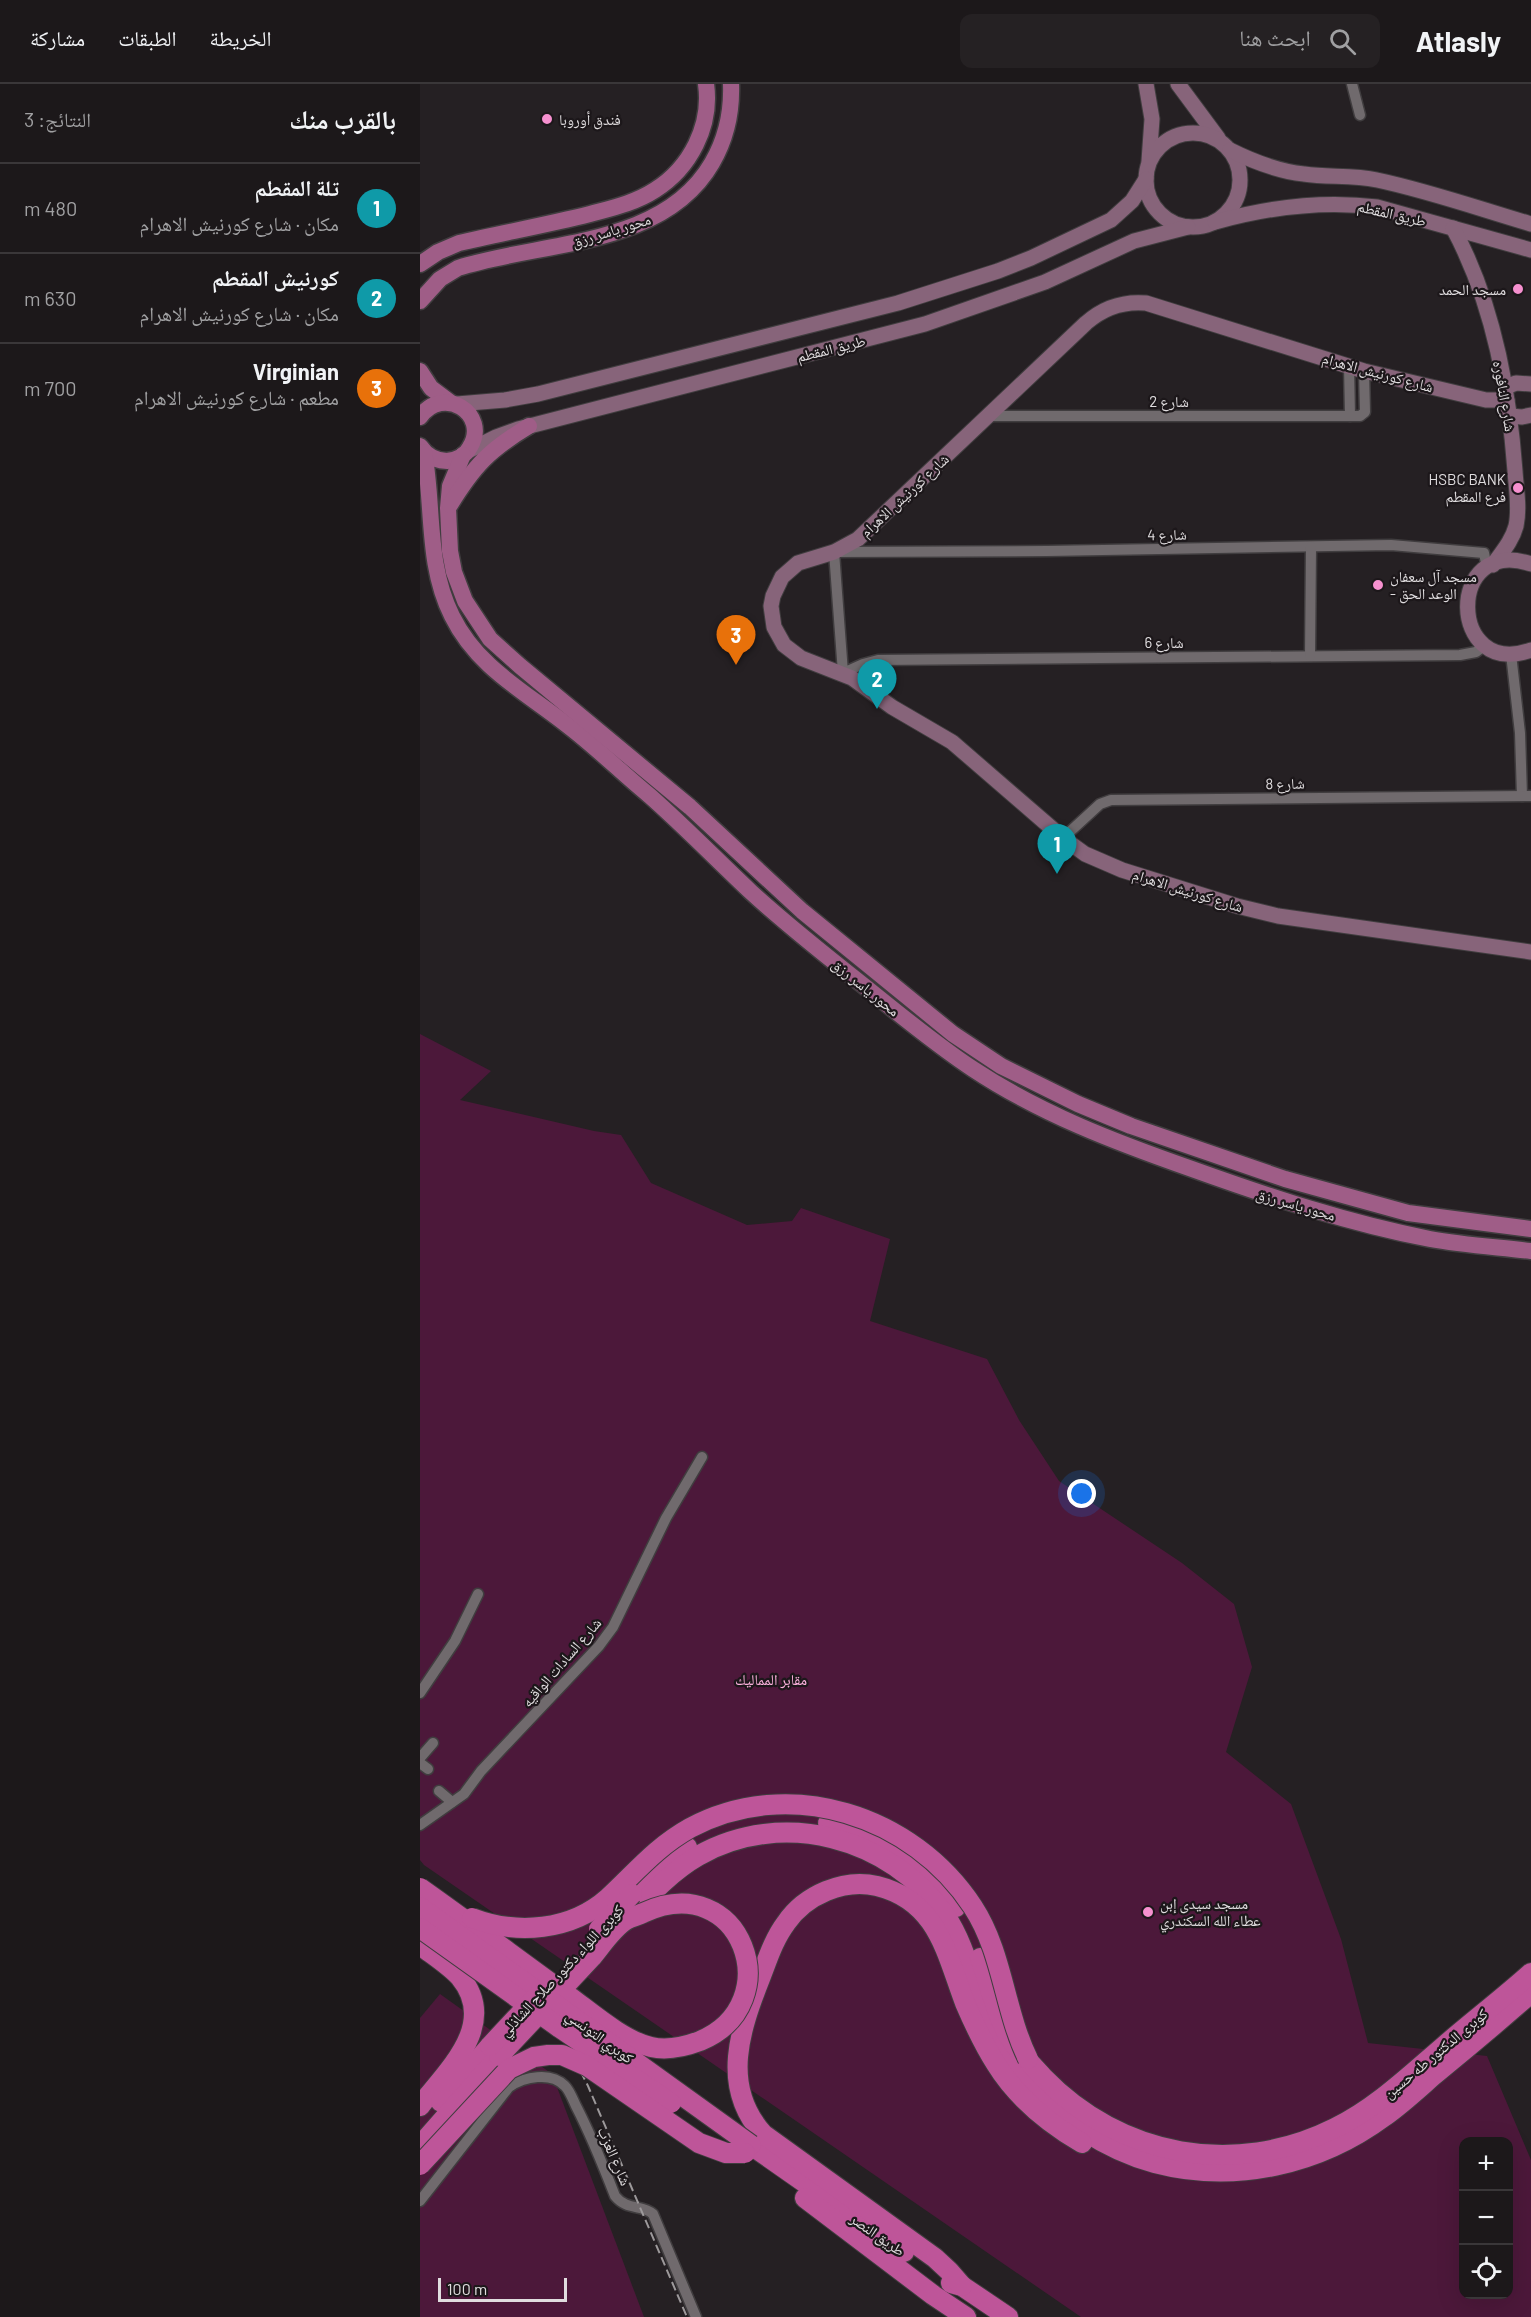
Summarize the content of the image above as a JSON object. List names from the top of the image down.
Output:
{
  "streets": {
    "highway": [
      "كوبرى اللواء دكتور صلاح الشاذلي",
      "كوبري التونسي",
      "كوبرى الدكتور طه حسين",
      "طريق النصر"
    ],
    "main road": [
      "طريق المقطم",
      "محور ياسر رزق",
      "شارع كورنيش الاهرام",
      "شارع النافوره"
    ],
    "street": [
      "شارع 2",
      "شارع 4",
      "شارع 6",
      "شارع 8",
      "شارع السادات الواقيه",
      "شارع العزب"
    ]
  },
  "crossings": [
    ["طريق المقطم", "محور ياسر رزق"],
    ["طريق المقطم", "شارع النافوره"],
    ["شارع كورنيش الاهرام", "شارع النافوره"],
    ["شارع كورنيش الاهرام", "شارع 2"],
    ["شارع كورنيش الاهرام", "شارع 4"],
    ["شارع كورنيش الاهرام", "شارع 6"],
    ["شارع كورنيش الاهرام", "شارع 8"],
    ["شارع النافوره", "شارع 4"],
    ["شارع النافوره", "شارع 6"],
    ["كوبري التونسي", "طريق النصر"]
  ],
  "parks": ["مقابر المماليك"],
  "places": [
    "فندق أوروبا",
    "مسجد الحمد",
    "HSBC BANK فرع المقطم",
    "مسجد آل سعفان - الوعد الحق",
    "مسجد سيدى إبن عطاء الله السكندري"
  ],
  "scale_bar": "100 m",
  "page": {
    "header": "Atlasly",
    "search": "ابحث هنا",
    "nav": ["الخريطة", "الطبقات", "مشاركة"],
    "heading": ["بالقرب منك", "النتائج: 3"],
    "list": [
      {
        "mark": "1",
        "name": "تلة المقطم",
        "note": "مكان · شارع كورنيش الاهرام",
        "value": "480 m"
      },
      {
        "mark": "2",
        "name": "كورنيش المقطم",
        "note": "مكان · شارع كورنيش الاهرام",
        "value": "630 m"
      },
      {
        "mark": "3",
        "name": "Virginian",
        "note": "مطعم · شارع كورنيش الاهرام",
        "value": "700 m"
      }
    ],
    "pins": ["3", "2", "1"],
    "map_buttons": ["+", "−"],
    "scale": "100 m"
  }
}
